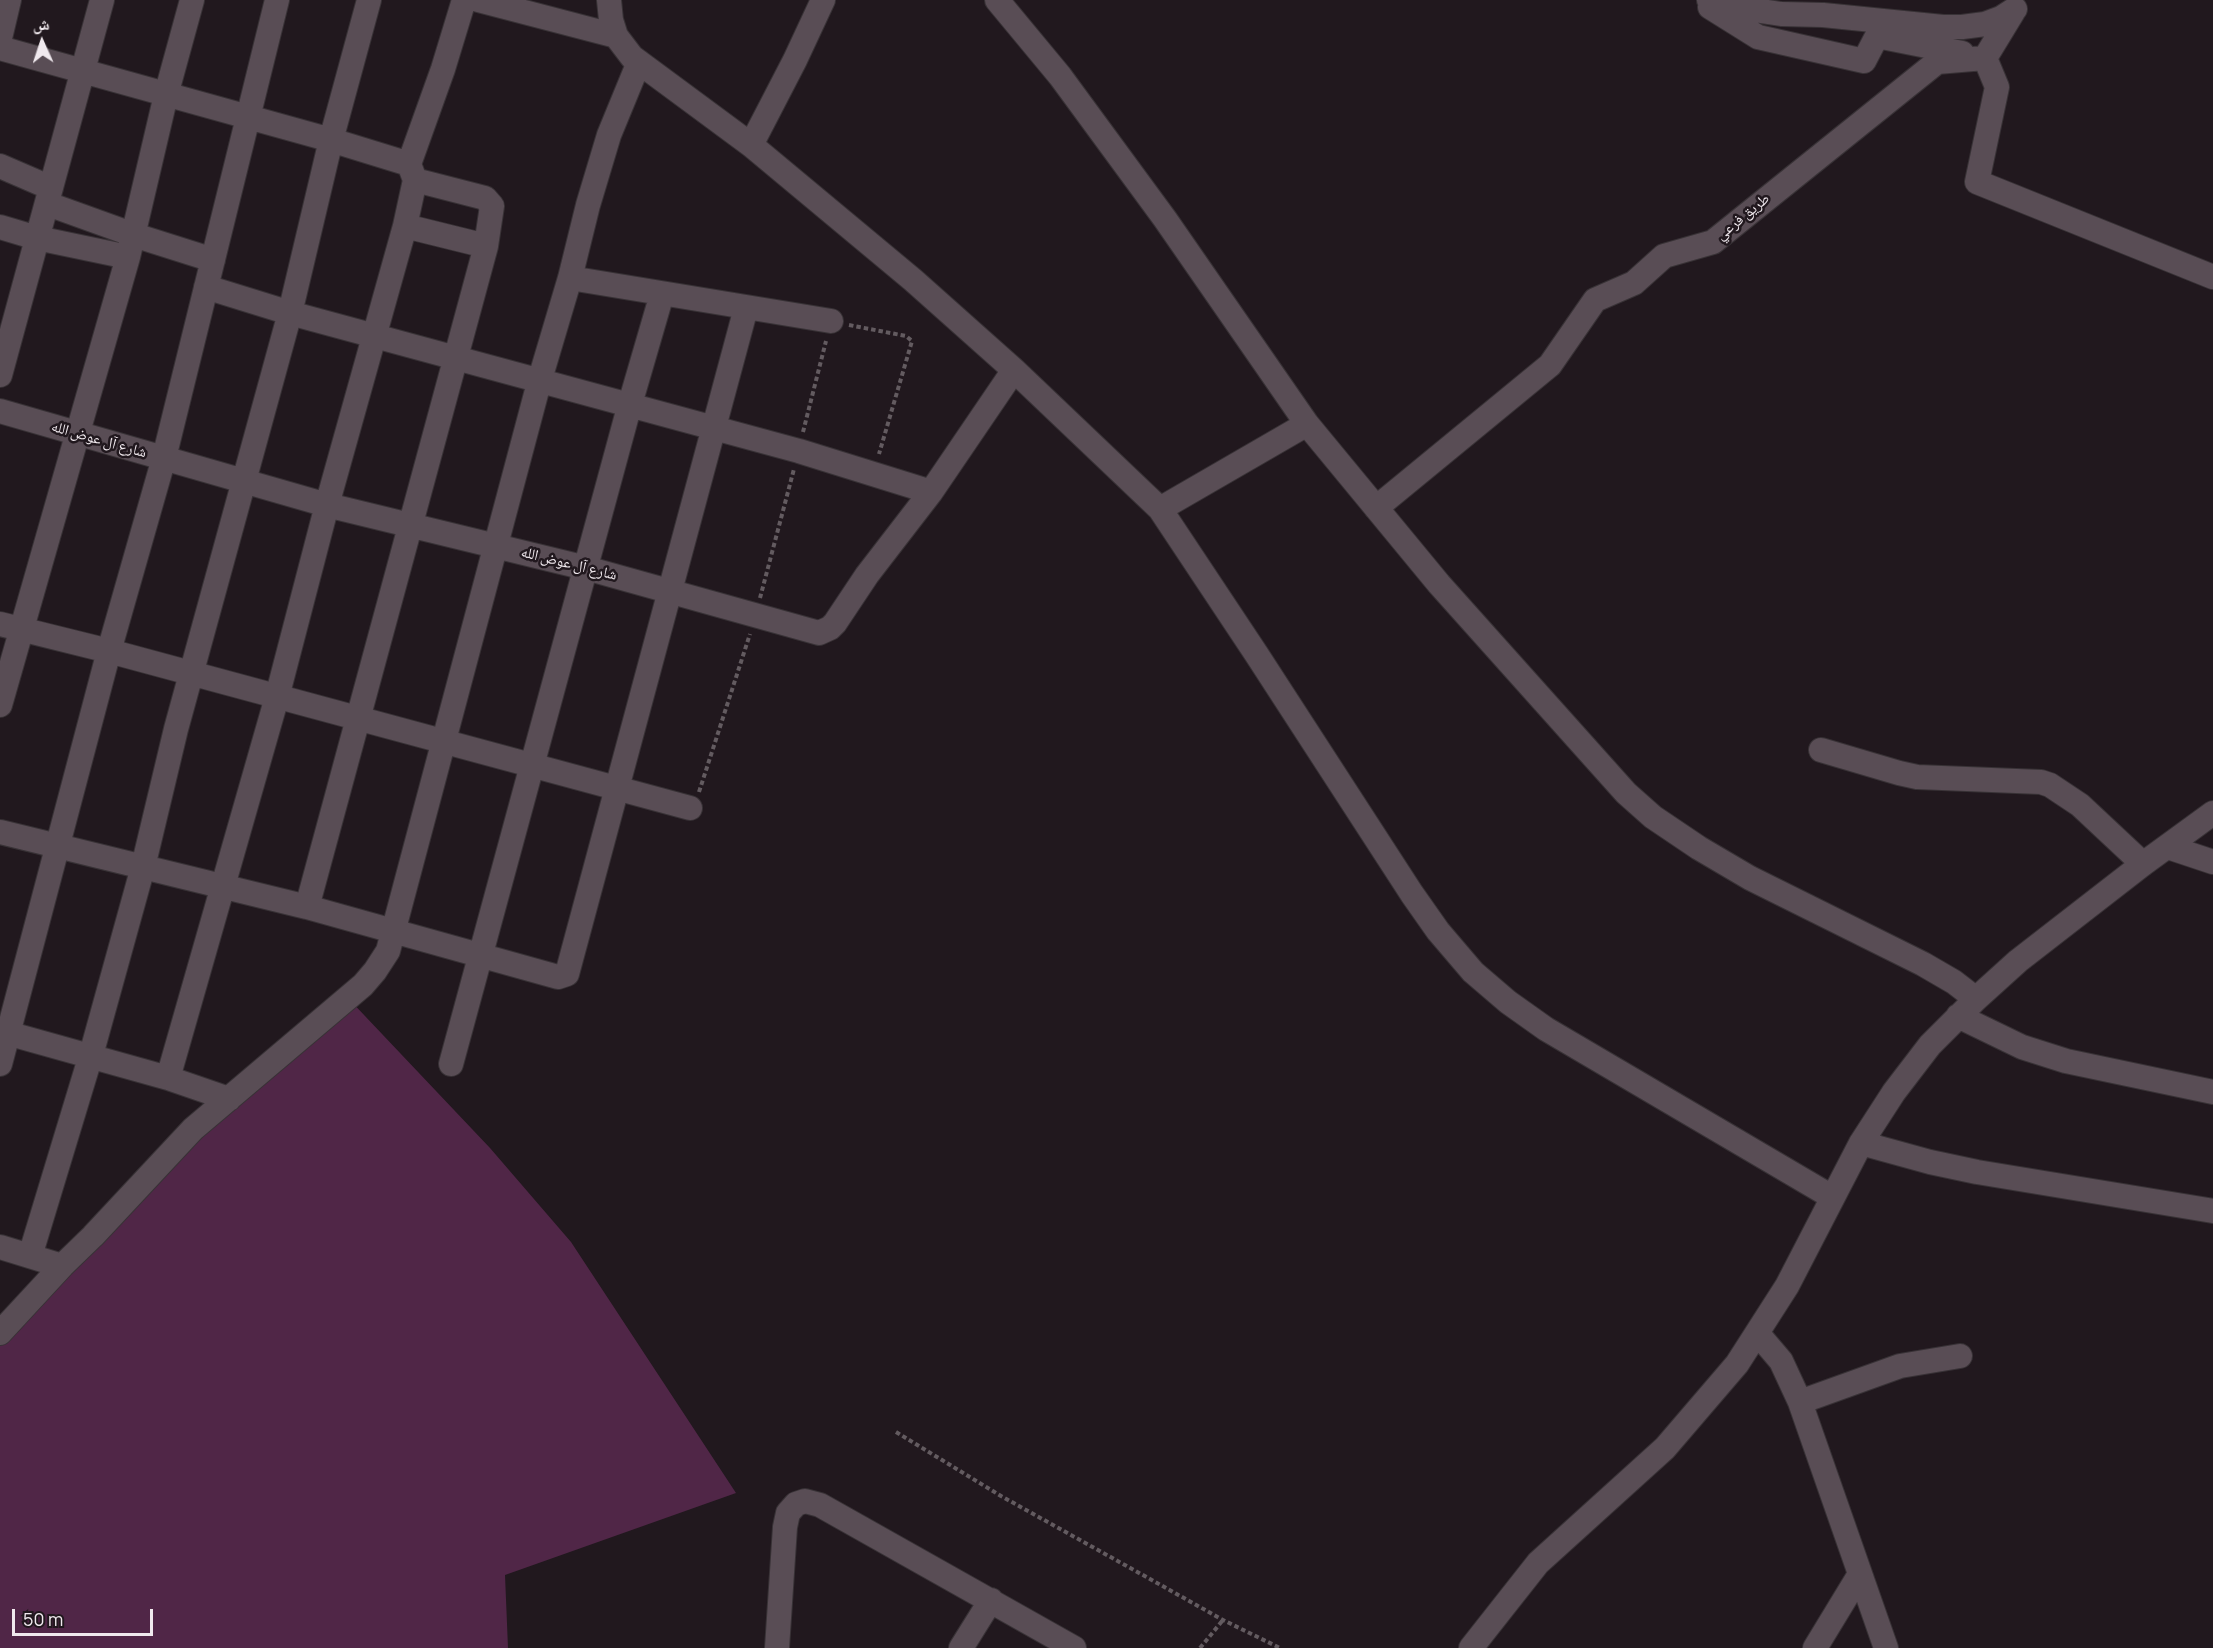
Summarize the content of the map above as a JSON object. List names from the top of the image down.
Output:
{
  "streets": {
    "street": ["طريق فرعي", "شارع آل عوض الله"]
  },
  "scale_bar": "50 m",
  "north": "top"
}
